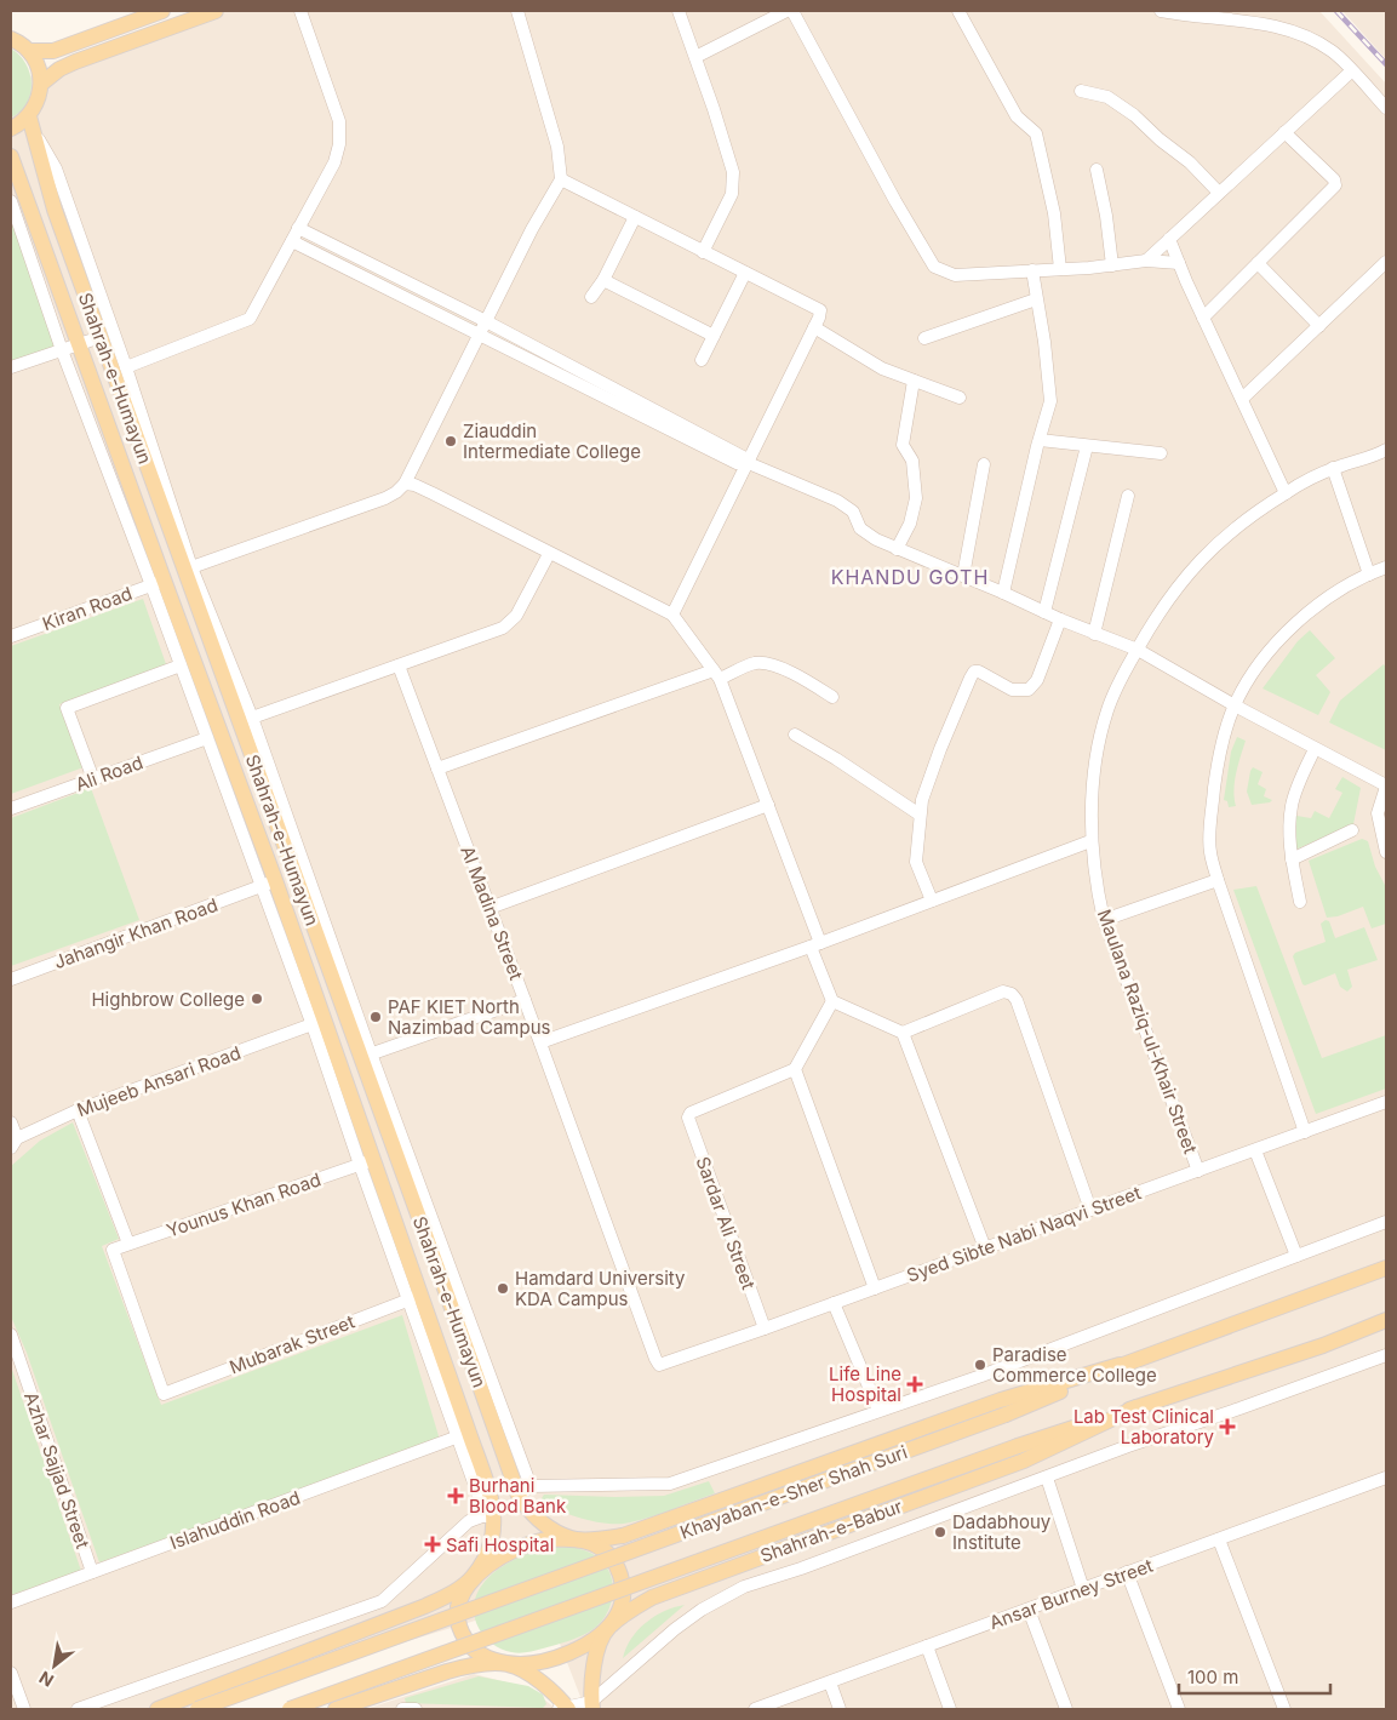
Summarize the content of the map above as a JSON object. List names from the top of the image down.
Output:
{
  "streets": {
    "main road": ["Shahrah-e-Humayun", "Khayaban-e-Sher Shah Suri", "Shahrah-e-Babur"],
    "street": [
      "Kiran Road",
      "Ali Road",
      "Al Madina Street",
      "Jahangir Khan Road",
      "Maulana Raziq-ul-Khair Street",
      "Mujeeb Ansari Road",
      "Younus Khan Road",
      "Sardar Ali Street",
      "Syed Sibte Nabi Naqvi Street",
      "Mubarak Street",
      "Azhar Sajjad Street",
      "Islahuddin Road",
      "Ansar Burney Street"
    ]
  },
  "crossings": [
    ["Shahrah-e-Humayun", "Kiran Road"],
    ["Shahrah-e-Humayun", "Jahangir Khan Road"],
    ["Shahrah-e-Humayun", "Mujeeb Ansari Road"],
    ["Shahrah-e-Humayun", "Younus Khan Road"],
    ["Shahrah-e-Humayun", "Mubarak Street"],
    ["Shahrah-e-Humayun", "Islahuddin Road"],
    ["Shahrah-e-Humayun", "Shahrah-e-Babur"],
    ["Al Madina Street", "Syed Sibte Nabi Naqvi Street"],
    ["Maulana Raziq-ul-Khair Street", "Syed Sibte Nabi Naqvi Street"],
    ["Younus Khan Road", "Mubarak Street"],
    ["Sardar Ali Street", "Syed Sibte Nabi Naqvi Street"],
    ["Azhar Sajjad Street", "Islahuddin Road"],
    ["Khayaban-e-Sher Shah Suri", "Shahrah-e-Babur"]
  ],
  "districts": ["KHANDU GOTH"],
  "places": {
    "other": [
      "Ziauddin Intermediate College",
      "Highbrow College",
      "PAF KIET North Nazimbad Campus",
      "Hamdard University KDA Campus",
      "Paradise Commerce College",
      "Dadabhouy Institute"
    ],
    "health": [
      "Life Line Hospital",
      "Lab Test Clinical Laboratory",
      "Burhani Blood Bank",
      "Safi Hospital"
    ]
  },
  "scale_bar": "100 m",
  "north": "bottom left"
}
